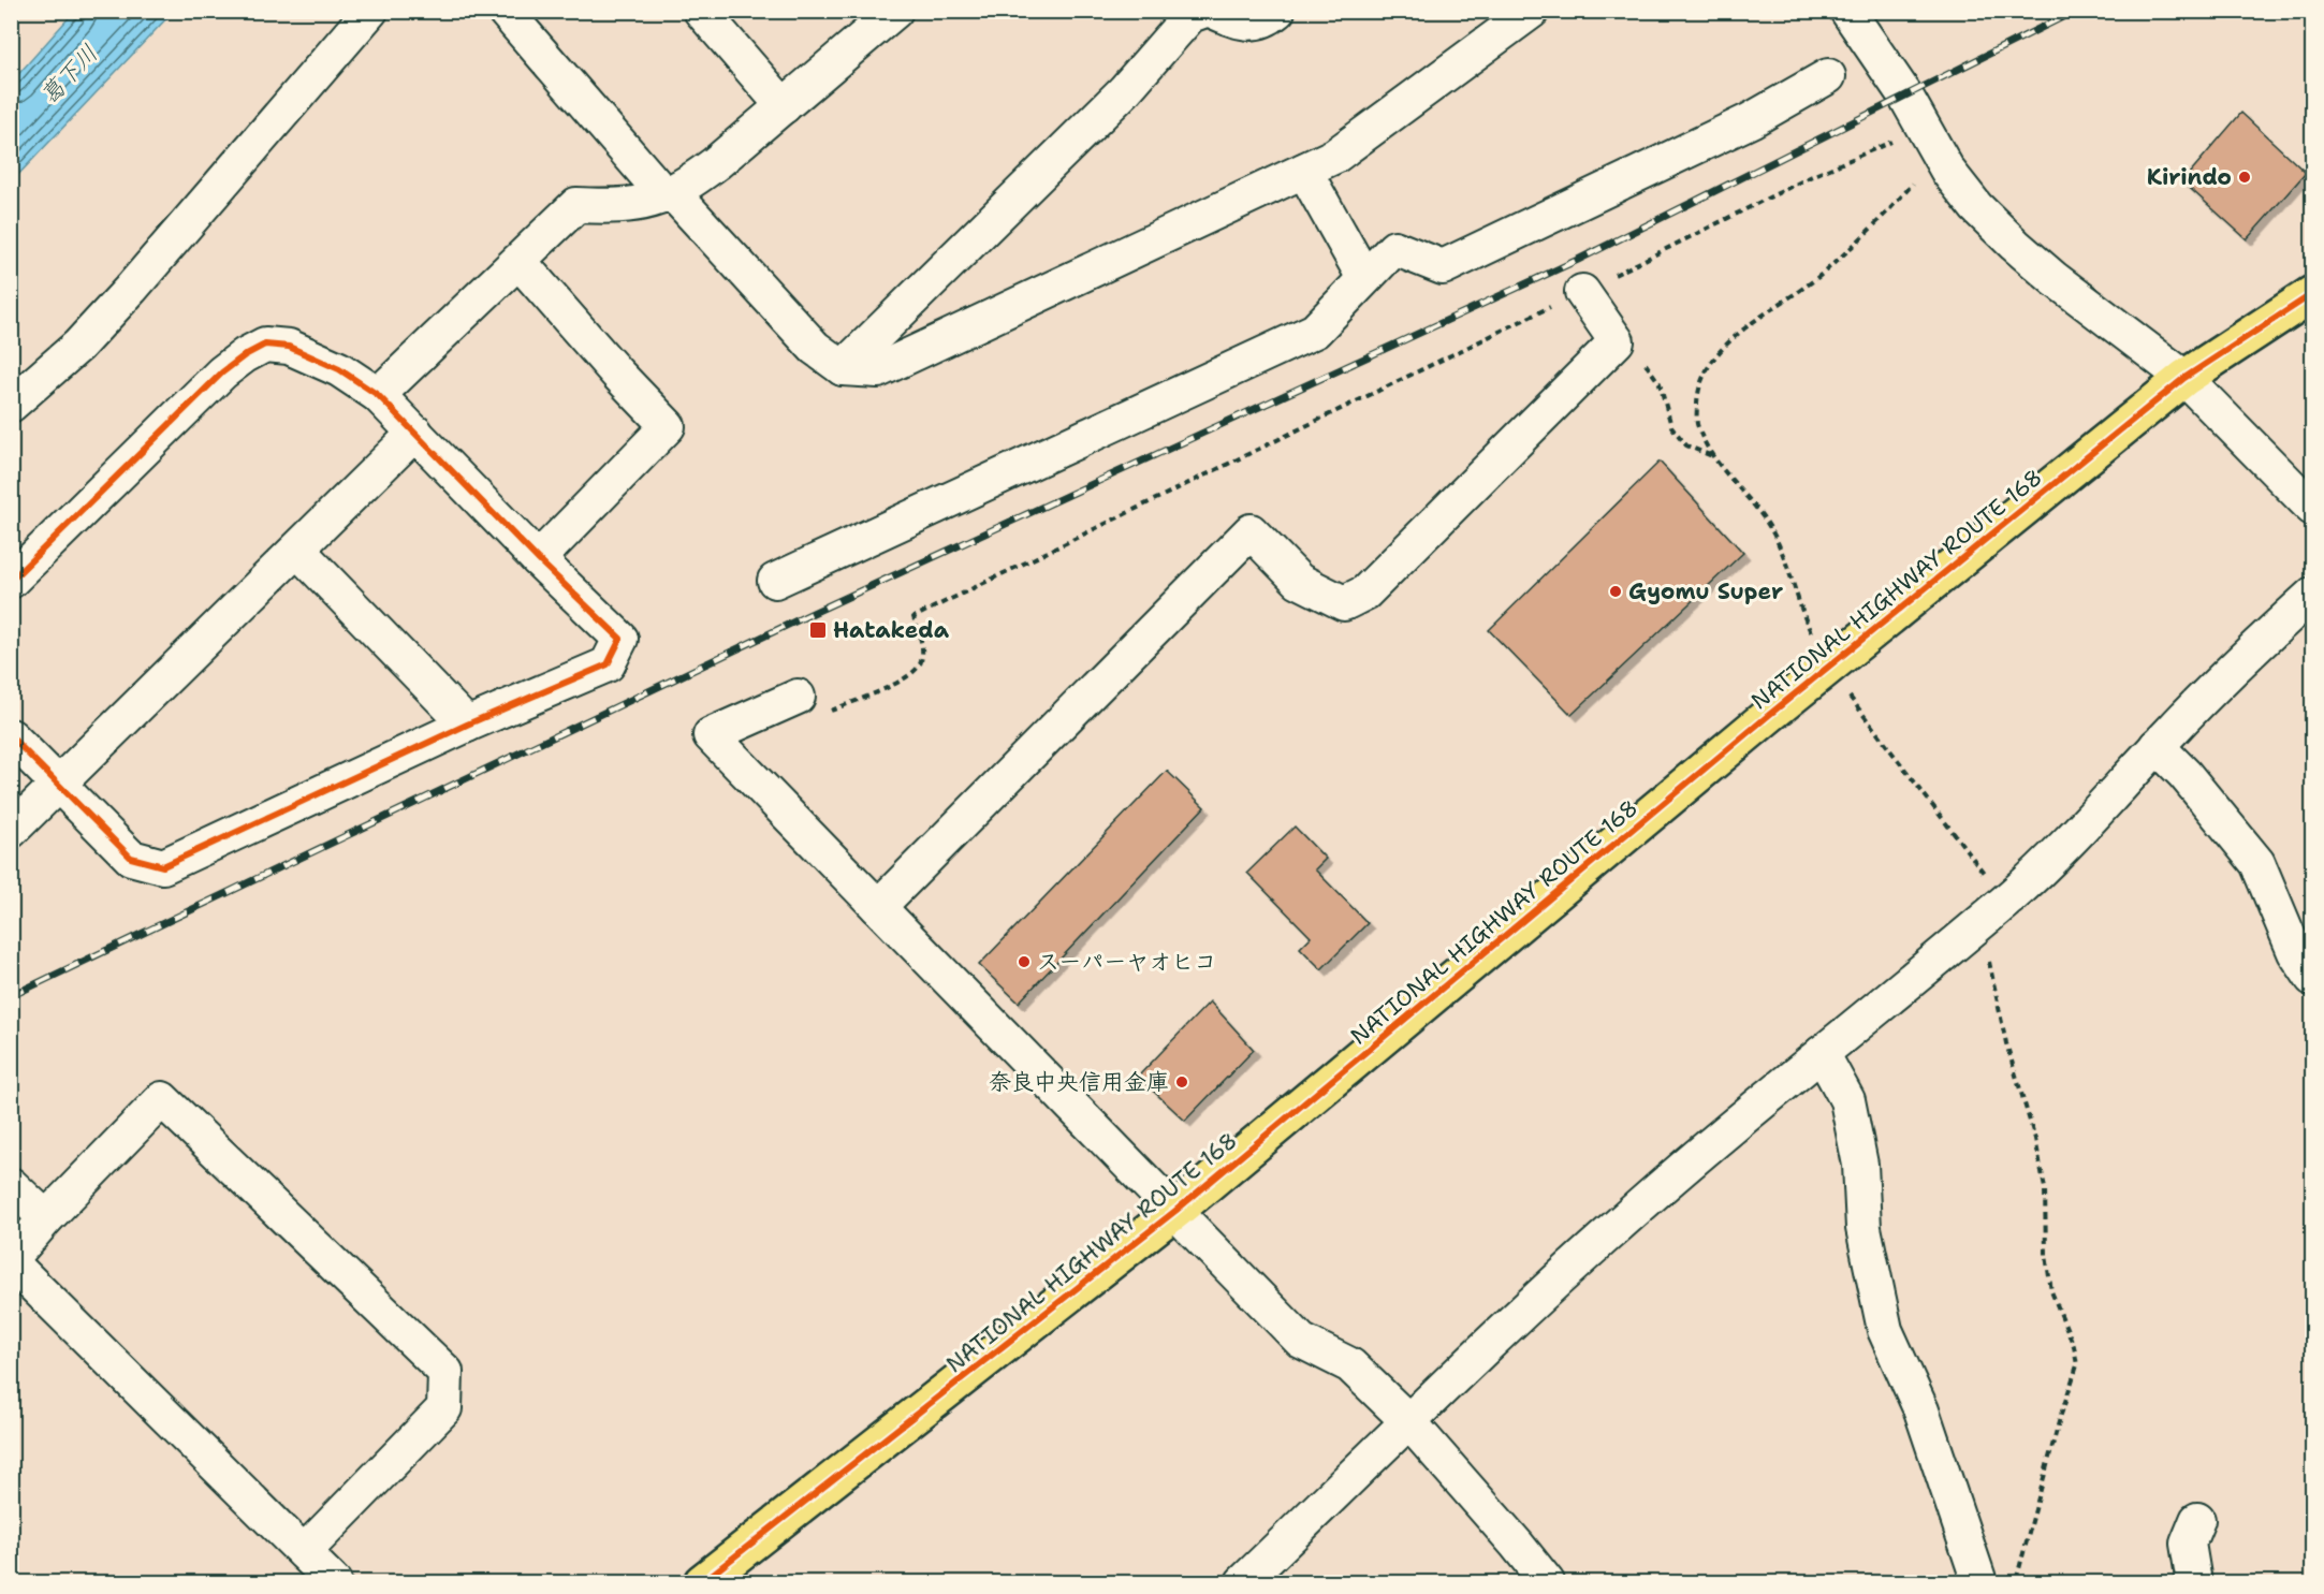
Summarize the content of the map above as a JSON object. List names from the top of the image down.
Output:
{
  "streets": {
    "highway": ["NATIONAL HIGHWAY ROUTE 168"]
  },
  "water": ["葛下川"],
  "places": {
    "other": [
      "Kirindo",
      "Gyomu Super",
      "スーパーヤオヒコ",
      "奈良中央信用金庫"
    ],
    "transit": ["Hatakeda"]
  }
}
